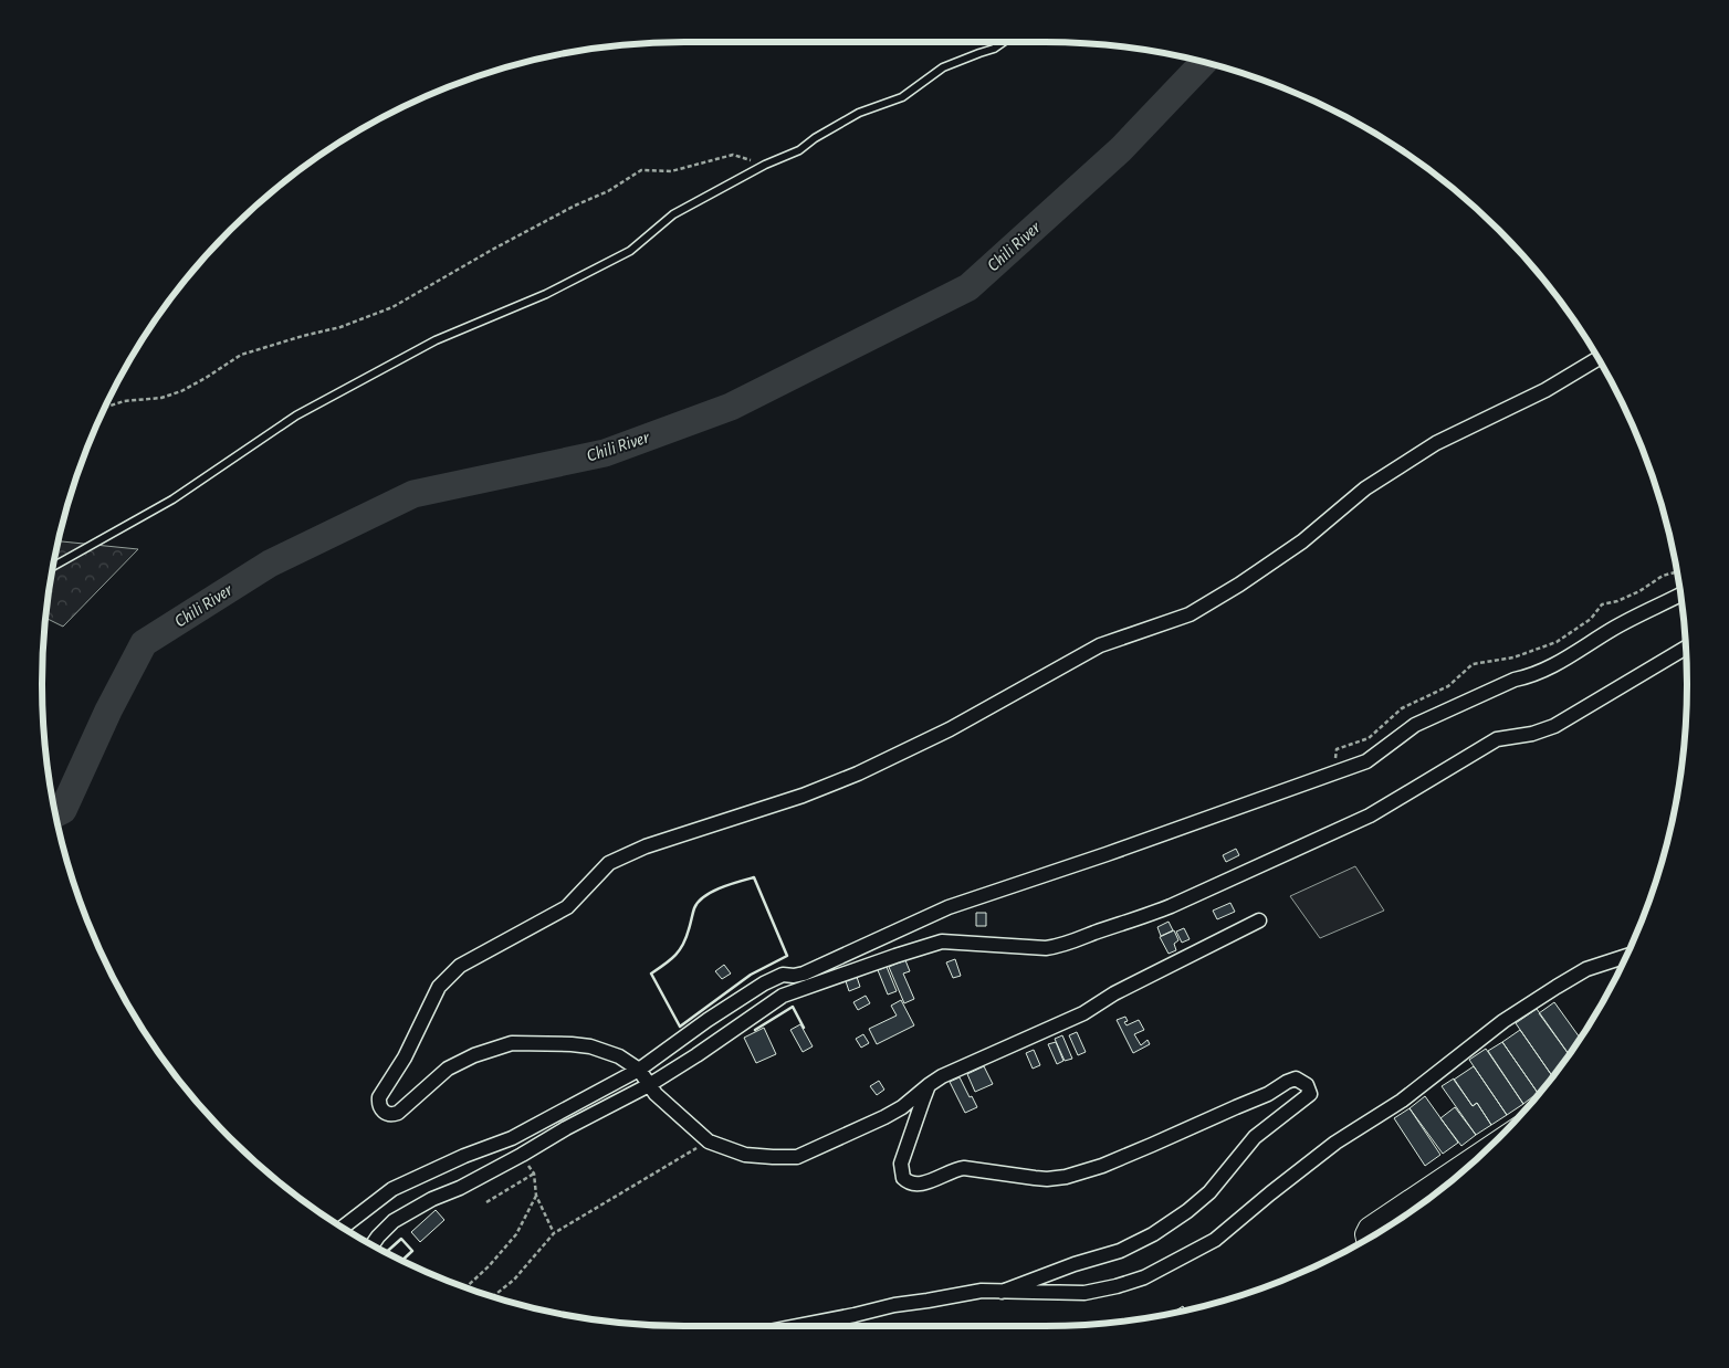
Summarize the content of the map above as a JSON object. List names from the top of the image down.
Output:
{
  "water": ["Chili River"]
}
